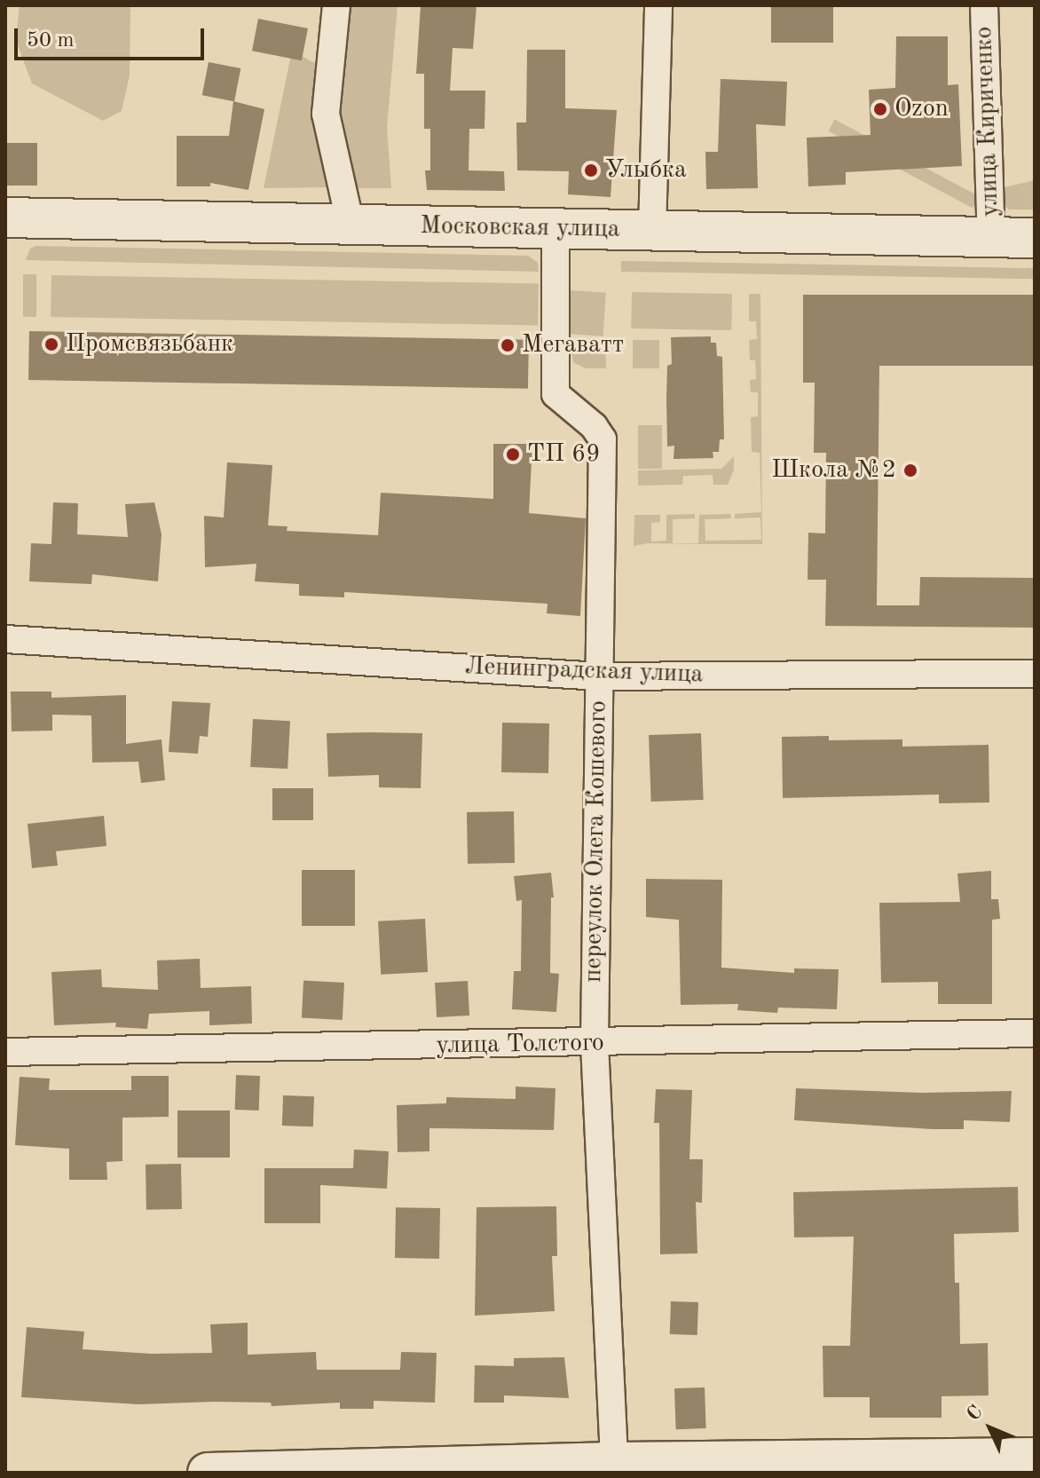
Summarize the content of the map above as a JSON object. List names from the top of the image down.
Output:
{
  "streets": {
    "main road": ["Московская улица"],
    "street": [
      "улица Кириченко",
      "Ленинградская улица",
      "переулок Олега Кошевого",
      "улица Толстого"
    ]
  },
  "crossings": [
    ["улица Кириченко", "Московская улица"],
    ["Московская улица", "переулок Олега Кошевого"],
    ["Ленинградская улица", "переулок Олега Кошевого"],
    ["переулок Олега Кошевого", "улица Толстого"]
  ],
  "places": [
    "Ozon",
    "Улыбка",
    "Промсвязьбанк",
    "Мегаватт",
    "ТП 69",
    "Школа №2"
  ],
  "scale_bar": "50 m",
  "north": "top left"
}
